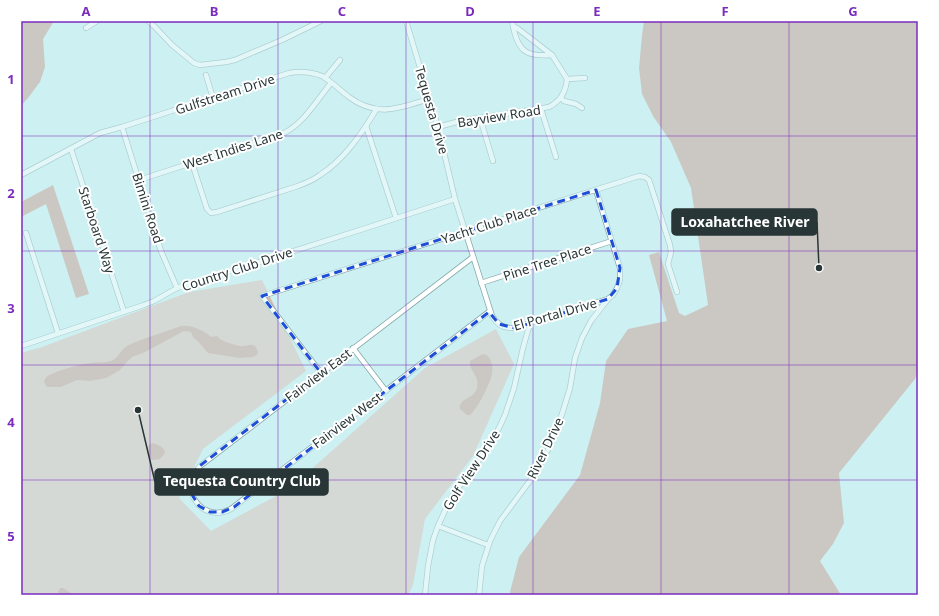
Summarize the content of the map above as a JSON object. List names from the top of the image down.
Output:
{
  "streets": {
    "street": [
      "Gulfstream Drive",
      "Tequesta Drive",
      "Bayview Road",
      "West Indies Lane",
      "Bimini Road",
      "Yacht Club Place",
      "Starboard Way",
      "Pine Tree Place",
      "Country Club Drive",
      "El Portal Drive",
      "Fairview East",
      "Fairview West",
      "River Drive",
      "Golf View Drive"
    ]
  },
  "crossings": [
    ["Gulfstream Drive", "Tequesta Drive"],
    ["Gulfstream Drive", "West Indies Lane"],
    ["Gulfstream Drive", "Bimini Road"],
    ["Gulfstream Drive", "Starboard Way"],
    ["Tequesta Drive", "Bayview Road"],
    ["Tequesta Drive", "Country Club Drive"],
    ["Tequesta Drive", "El Portal Drive"],
    ["West Indies Lane", "Bimini Road"],
    ["Bimini Road", "Country Club Drive"],
    ["Yacht Club Place", "El Portal Drive"],
    ["Yacht Club Place", "Fairview East"],
    ["Starboard Way", "Country Club Drive"],
    ["Pine Tree Place", "El Portal Drive"],
    ["Country Club Drive", "El Portal Drive"],
    ["El Portal Drive", "Fairview East"],
    ["El Portal Drive", "Fairview West"],
    ["El Portal Drive", "River Drive"],
    ["El Portal Drive", "Golf View Drive"],
    ["Fairview East", "Fairview West"]
  ],
  "places": ["Loxahatchee River", "Tequesta Country Club"],
  "grid": {
    "columns": [
      "A",
      "B",
      "C",
      "D",
      "E",
      "F",
      "G"
    ],
    "rows": [
      "1",
      "2",
      "3",
      "4",
      "5"
    ]
  }
}
